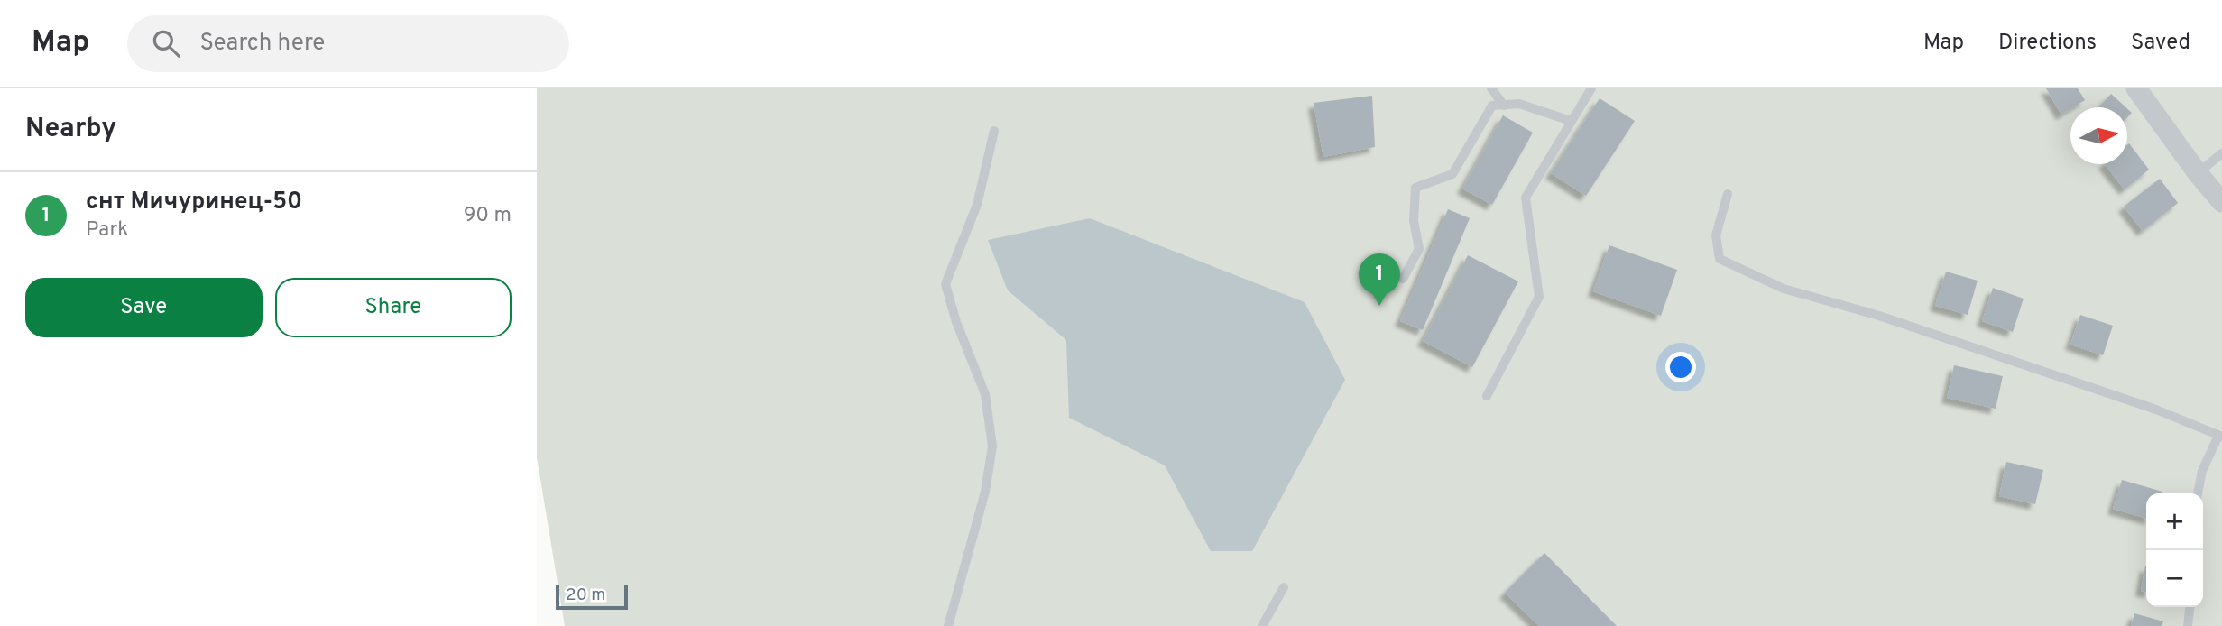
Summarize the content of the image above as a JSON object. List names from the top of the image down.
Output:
{
  "scale_bar": "20 m",
  "north": "right",
  "page": {
    "header": "Map",
    "search": "Search here",
    "nav": ["Map", "Directions", "Saved"],
    "heading": "Nearby",
    "list": [
      {
        "mark": "1",
        "name": "снт Мичуринец-50",
        "note": "Park",
        "value": "90 m"
      }
    ],
    "pins": "1",
    "buttons": ["Save", "Share"],
    "map_buttons": ["+", "−"],
    "scale": "20 m"
  }
}
